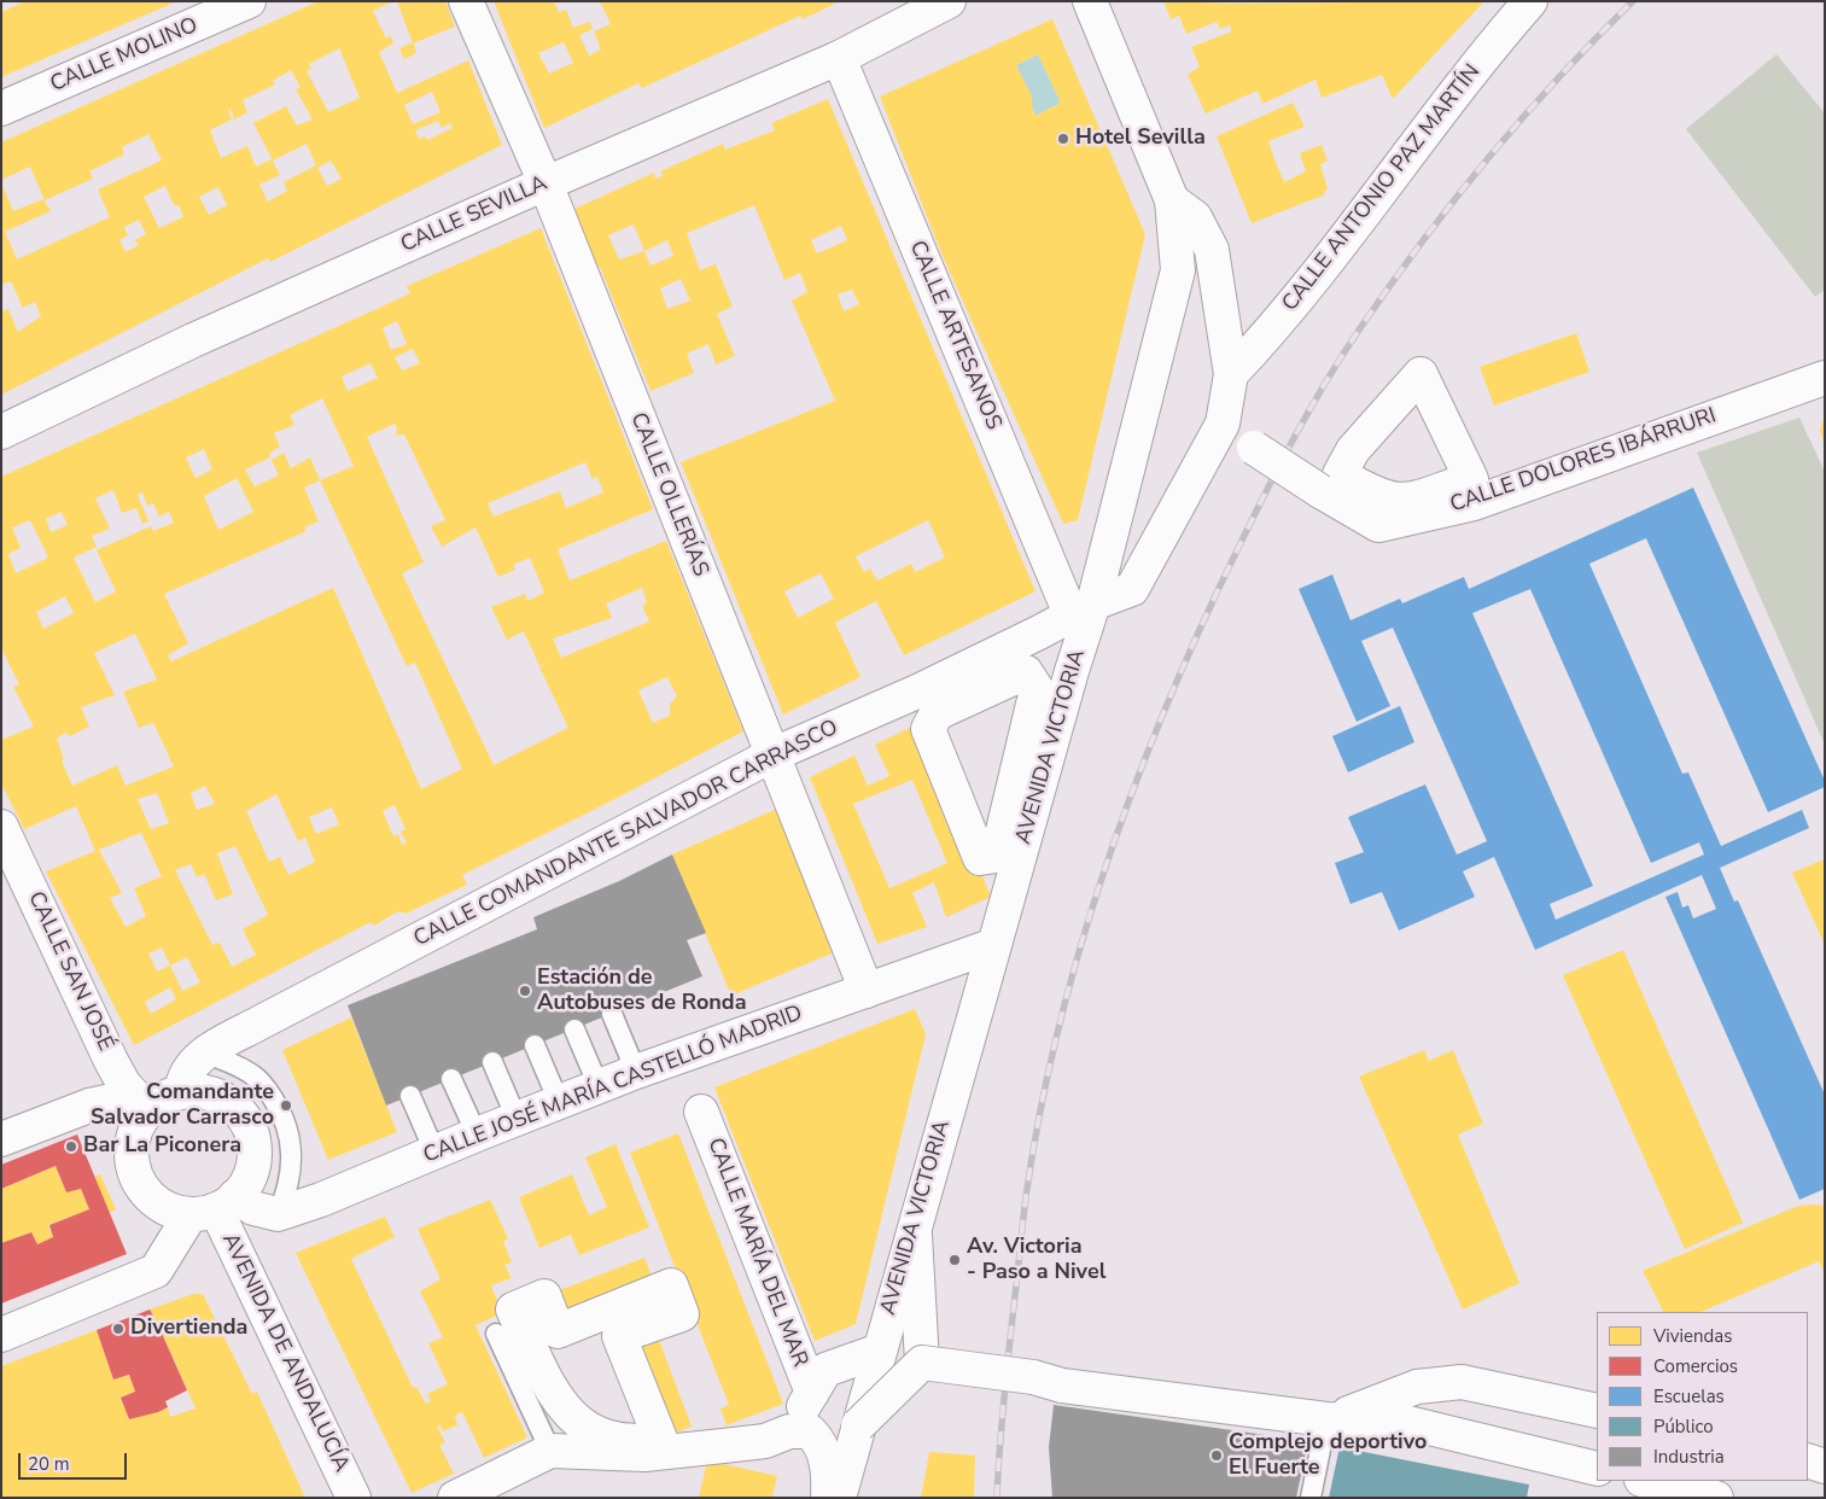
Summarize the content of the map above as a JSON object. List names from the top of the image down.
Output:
{
  "streets": {
    "street": [
      "CALLE MOLINO",
      "CALLE ANTONIO PAZ MARTÍN",
      "CALLE SEVILLA",
      "CALLE ARTESANOS",
      "CALLE DOLORES IBÁRRURI",
      "CALLE OLLERÍAS",
      "AVENIDA VICTORIA",
      "CALLE COMANDANTE SALVADOR CARRASCO",
      "CALLE SAN JOSÉ",
      "CALLE JOSÉ MARÍA CASTELLÓ MADRID",
      "CALLE MARÍA DEL MAR",
      "AVENIDA DE ANDALUCÍA"
    ]
  },
  "crossings": [
    ["CALLE ANTONIO PAZ MARTÍN", "CALLE COMANDANTE SALVADOR CARRASCO"],
    ["CALLE SEVILLA", "CALLE ARTESANOS"],
    ["CALLE SEVILLA", "CALLE OLLERÍAS"],
    ["CALLE ARTESANOS", "AVENIDA VICTORIA"],
    ["CALLE ARTESANOS", "CALLE COMANDANTE SALVADOR CARRASCO"],
    ["CALLE DOLORES IBÁRRURI", "CALLE COMANDANTE SALVADOR CARRASCO"],
    ["CALLE OLLERÍAS", "CALLE COMANDANTE SALVADOR CARRASCO"],
    ["CALLE OLLERÍAS", "CALLE JOSÉ MARÍA CASTELLÓ MADRID"],
    ["AVENIDA VICTORIA", "CALLE COMANDANTE SALVADOR CARRASCO"],
    ["AVENIDA VICTORIA", "CALLE JOSÉ MARÍA CASTELLÓ MADRID"],
    ["CALLE COMANDANTE SALVADOR CARRASCO", "CALLE SAN JOSÉ"],
    ["CALLE COMANDANTE SALVADOR CARRASCO", "AVENIDA DE ANDALUCÍA"],
    ["CALLE SAN JOSÉ", "AVENIDA DE ANDALUCÍA"]
  ],
  "places": [
    "Hotel Sevilla",
    "Estación de Autobuses de Ronda",
    "Comandante Salvador Carrasco",
    "Bar La Piconera",
    "Av. Victoria - Paso a Nivel",
    "Divertienda",
    "Complejo deportivo El Fuerte"
  ],
  "legend": [
    "Viviendas",
    "Comercios",
    "Escuelas",
    "Público",
    "Industria"
  ],
  "scale_bar": "20 m"
}
